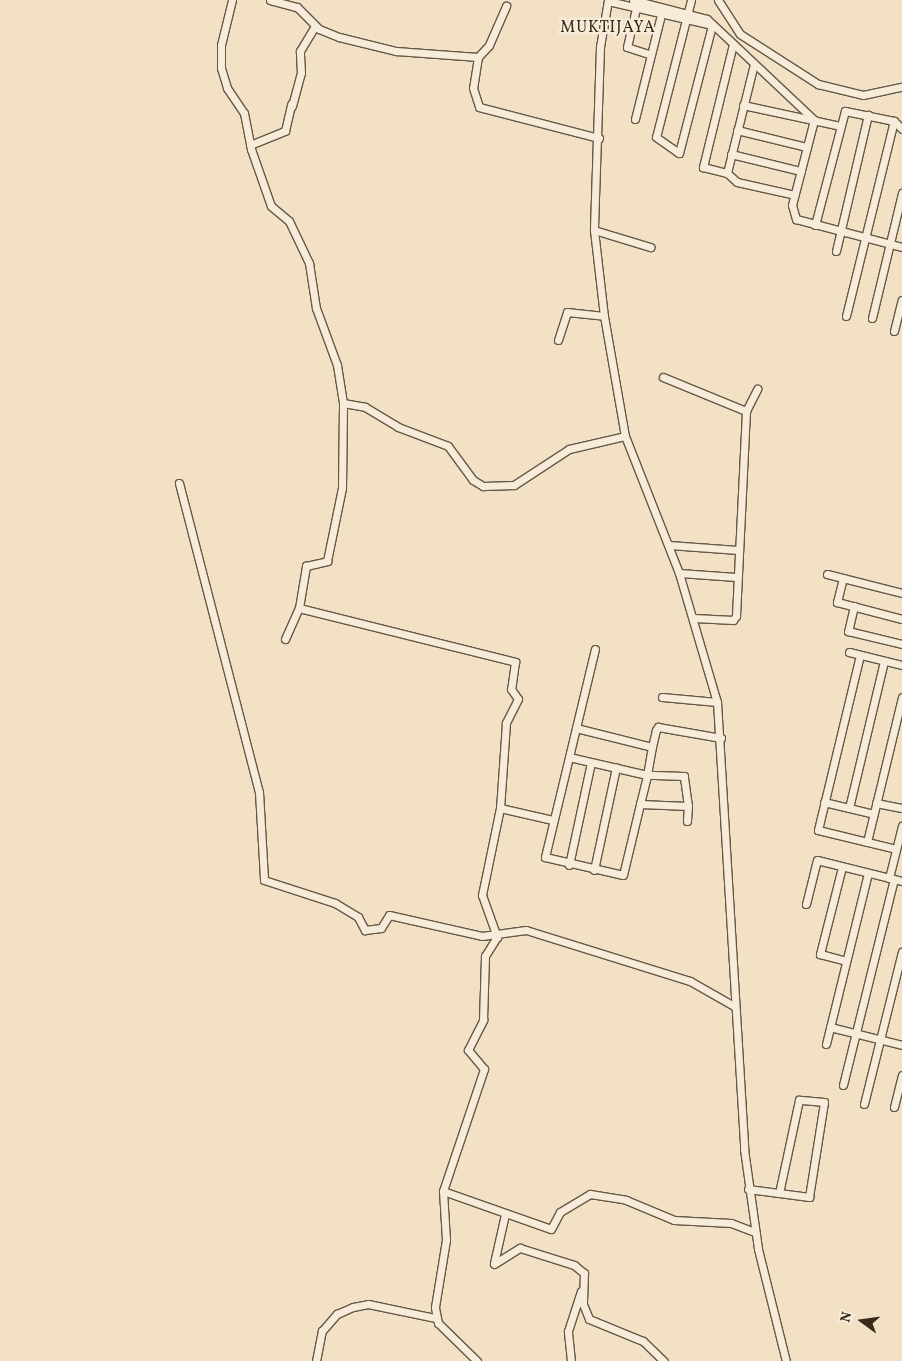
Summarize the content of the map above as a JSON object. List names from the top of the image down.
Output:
{
  "districts": ["MUKTIJAYA"],
  "north": "left"
}
